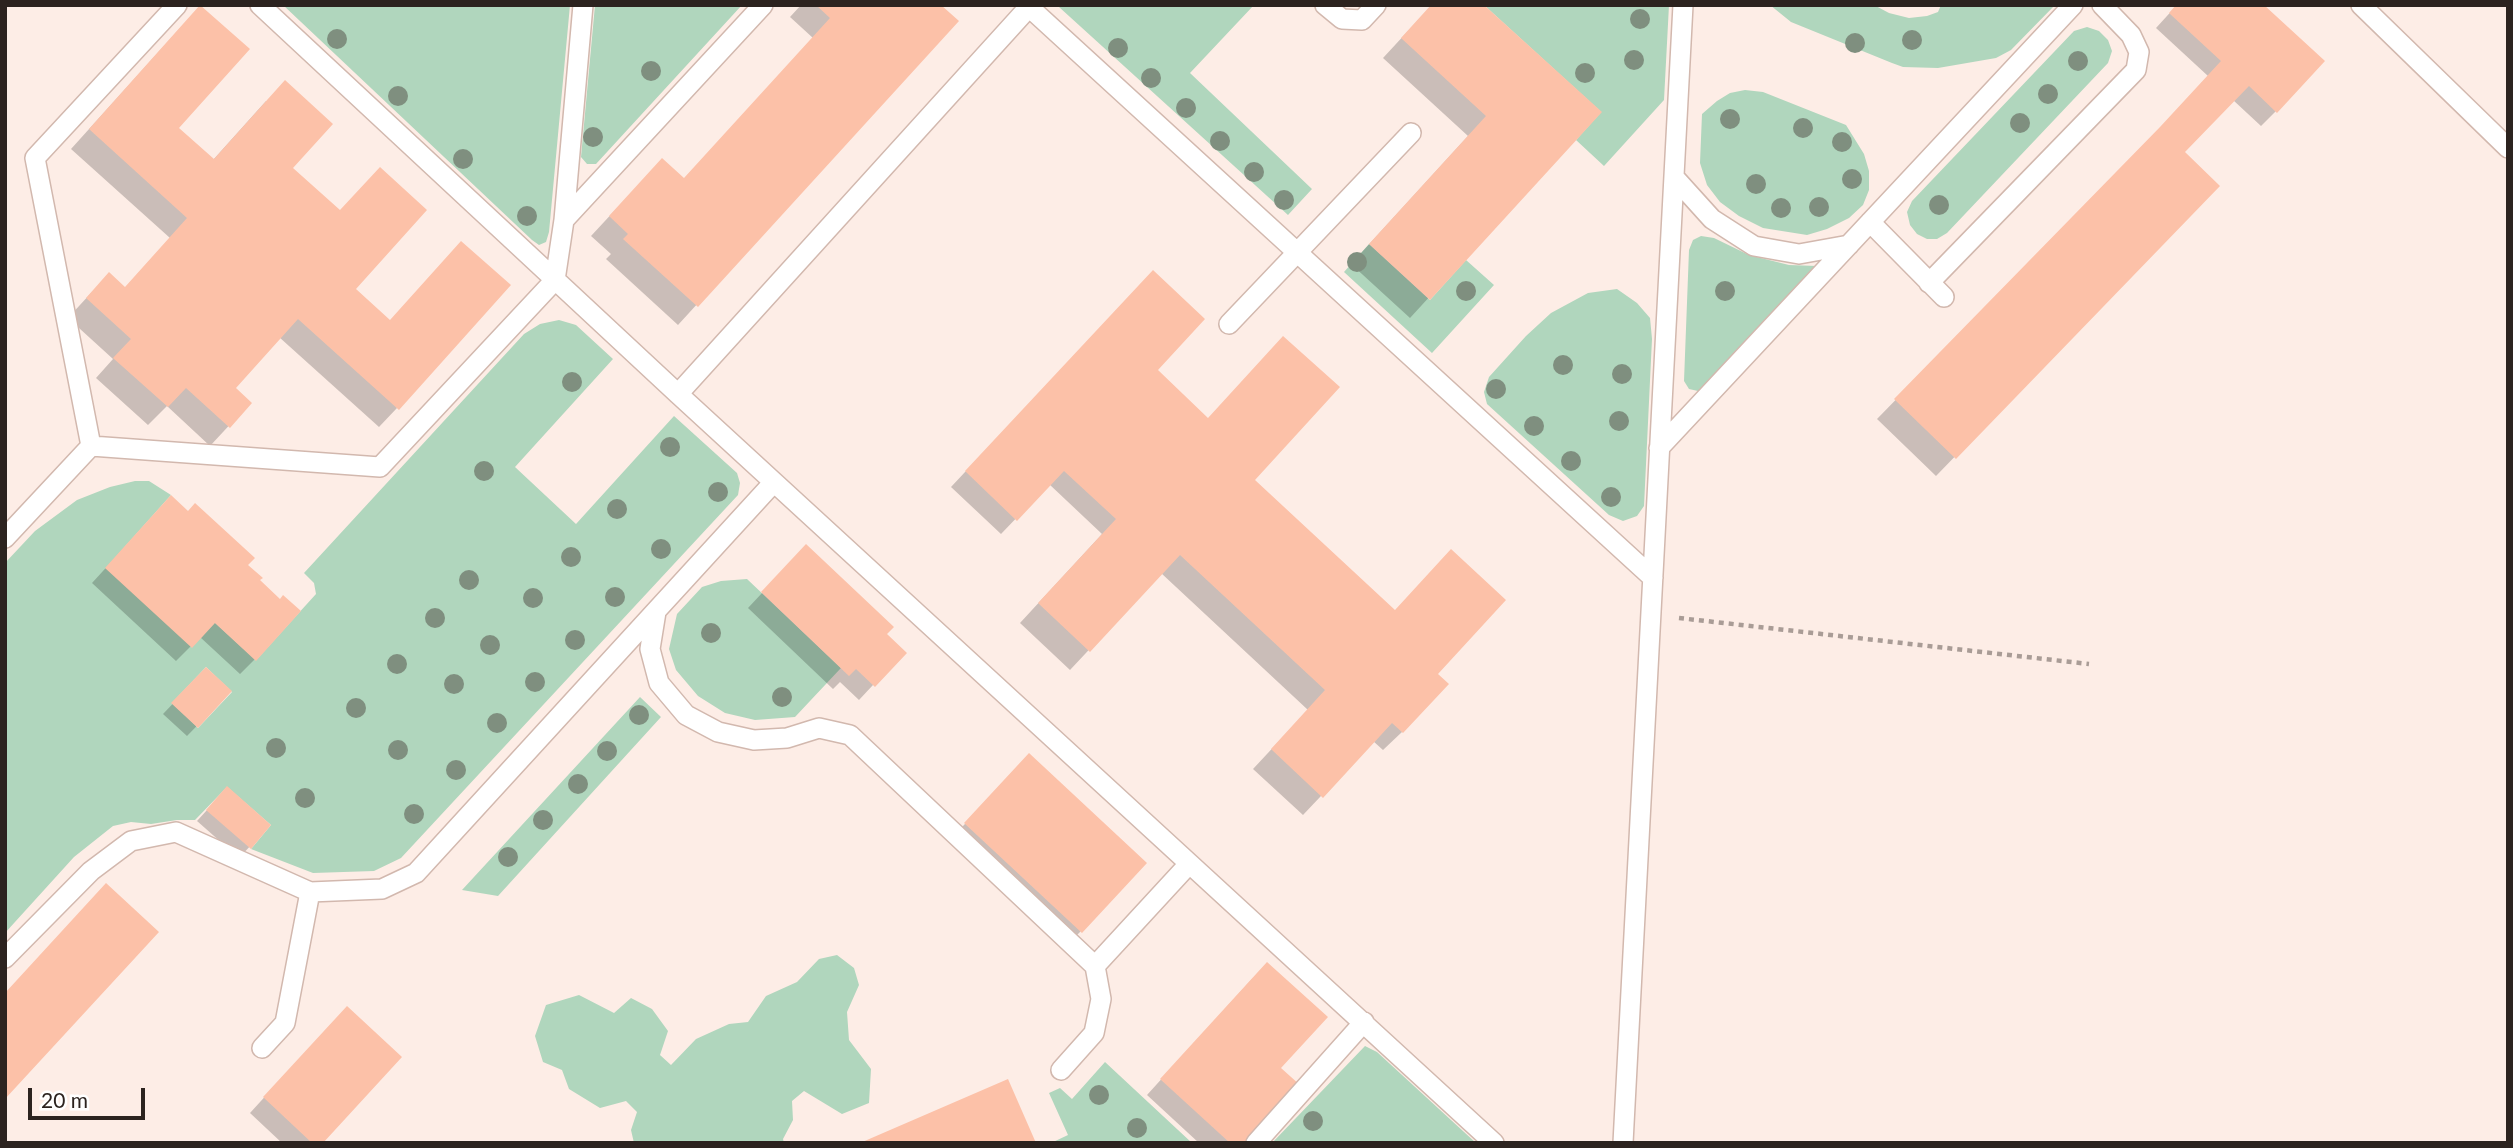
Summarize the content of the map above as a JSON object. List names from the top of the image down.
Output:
{
  "scale_bar": "20 m"
}
